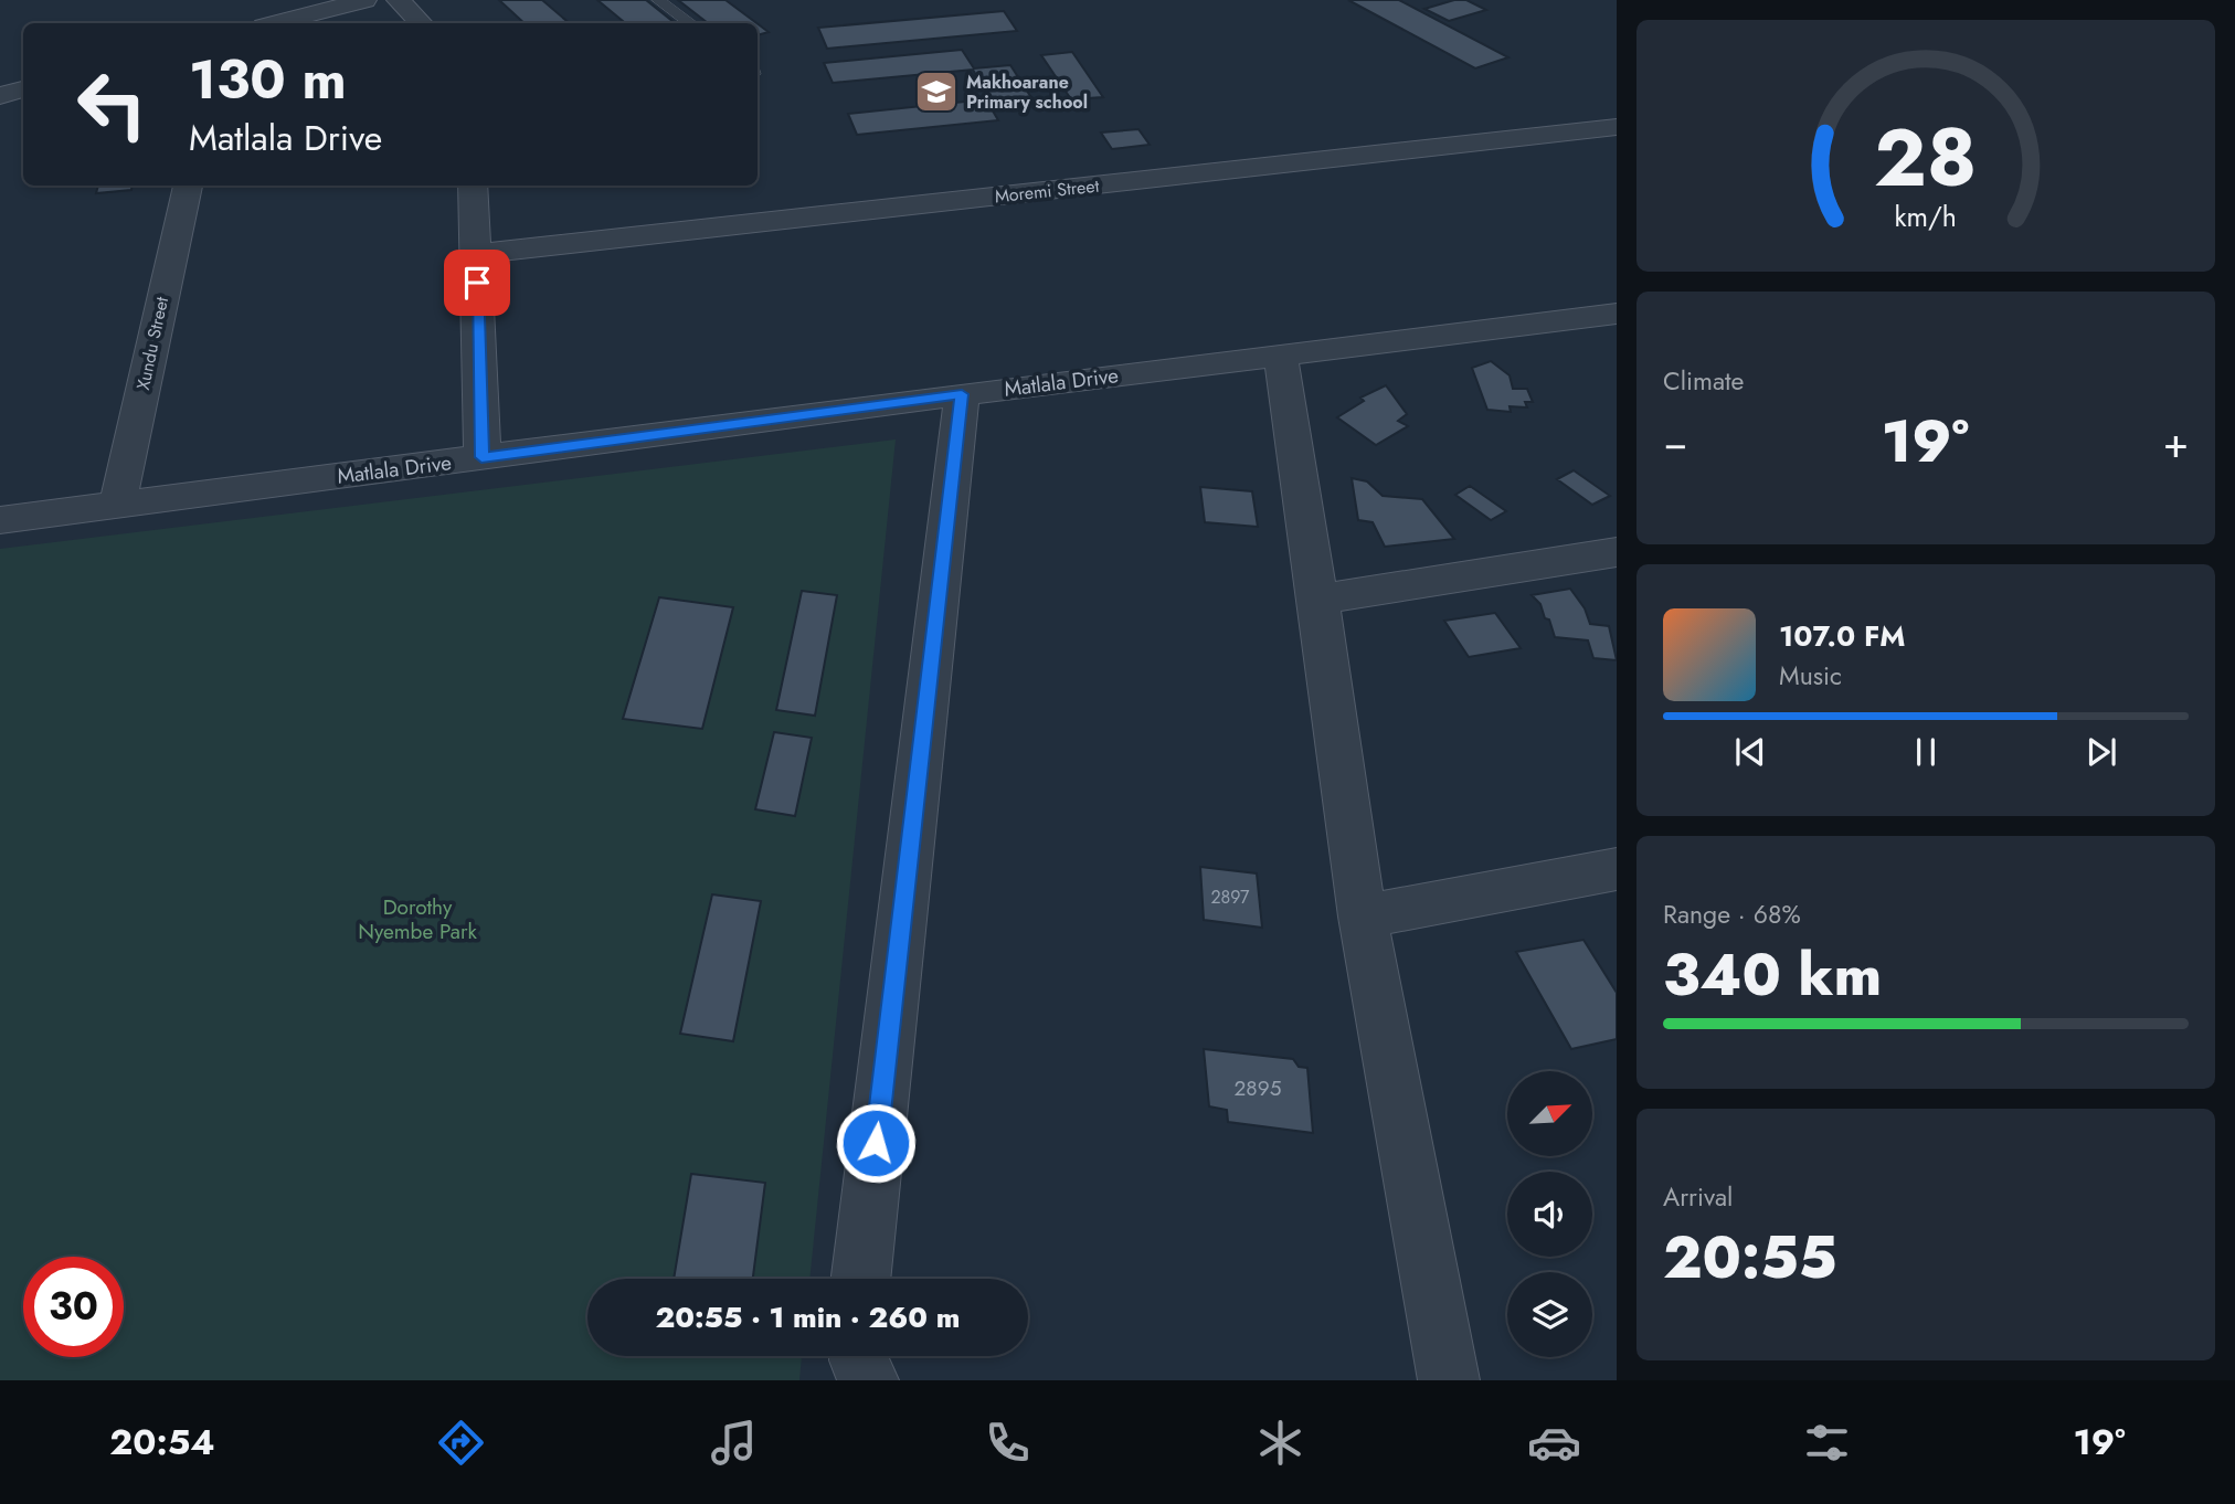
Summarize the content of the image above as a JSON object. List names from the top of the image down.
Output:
{
  "streets": {
    "street": ["Moremi Street", "Xundu Street", "Matlala Drive"]
  },
  "crossings": [
    ["Xundu Street", "Matlala Drive"]
  ],
  "parks": ["Dorothy Nyembe Park"],
  "places": {
    "school or university": ["Makhoarane Primary school"]
  },
  "house_numbers": ["2897", "2895"],
  "north": "top right",
  "page": {
    "turn": ["130 m", "Matlala Drive"],
    "tile": [
      "Climate",
      ["Range · 68%", "340 km"],
      ["Arrival", "20:55"]
    ],
    "heat": ["−", "19°", "+"],
    "song": ["107.0 FM", "Music"],
    "limit": "30",
    "trip": "20:55 · 1 min · 260 m",
    "tabs": ["20:54", "19°"],
    "gauge": ["28", "km/h"]
  }
}
